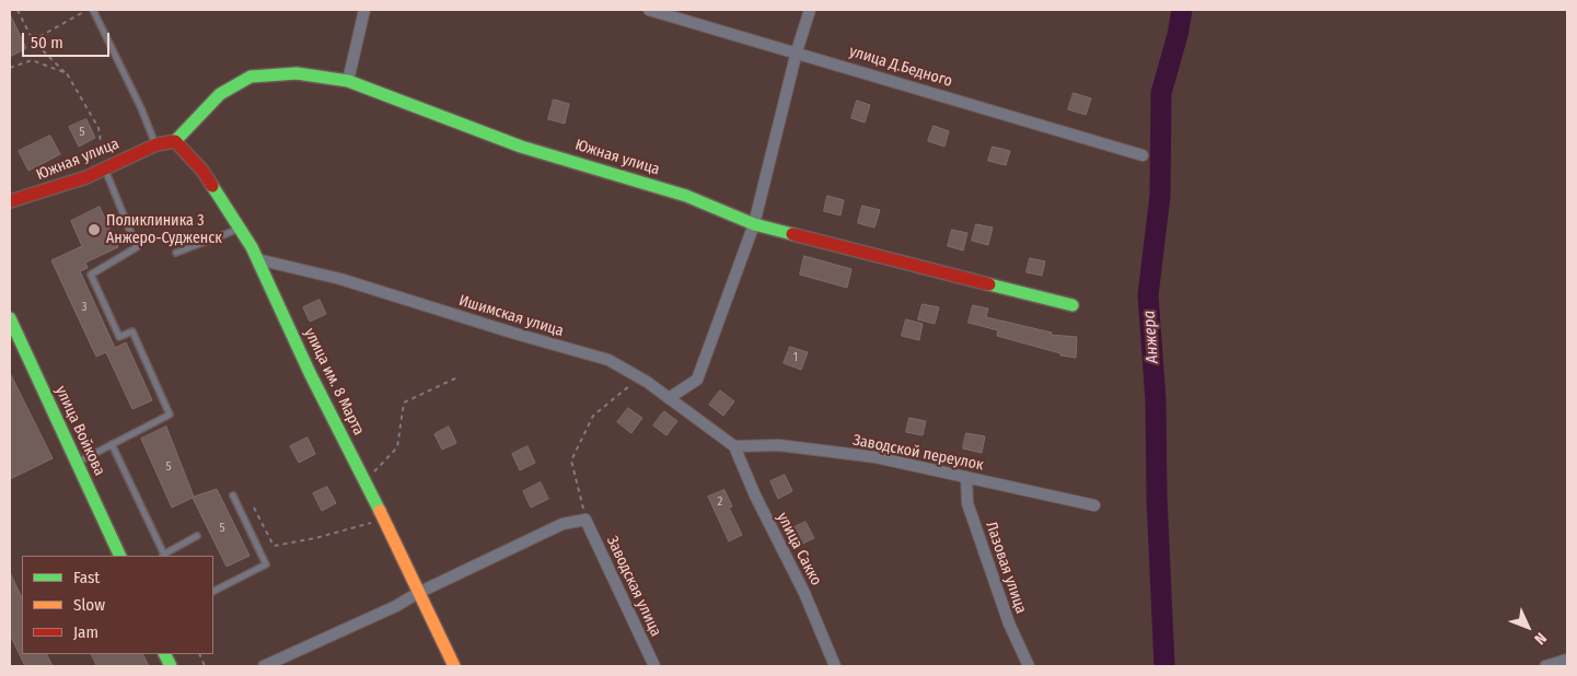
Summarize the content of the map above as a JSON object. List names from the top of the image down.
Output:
{
  "streets": {
    "street": [
      "улица Д.Бедного",
      "Южная улица",
      "Ишимская улица",
      "улица им. 8 Марта",
      "улица Войкова",
      "Заводской переулок",
      "улица Сакко",
      "Лазовая улица",
      "Заводская улица"
    ]
  },
  "crossings": [
    ["Южная улица", "улица им. 8 Марта"],
    ["Ишимская улица", "улица им. 8 Марта"],
    ["Ишимская улица", "Заводской переулок"],
    ["Ишимская улица", "улица Сакко"],
    ["Заводской переулок", "улица Сакко"],
    ["Заводской переулок", "Лазовая улица"]
  ],
  "water": ["Анжера"],
  "places": ["Поликлиника 3 Анжеро-Судженск"],
  "house_numbers": [
    "5",
    "3",
    "1",
    "5",
    "2",
    "5"
  ],
  "legend": ["Fast", "Slow", "Jam"],
  "scale_bar": "50 m",
  "north": "bottom right"
}
